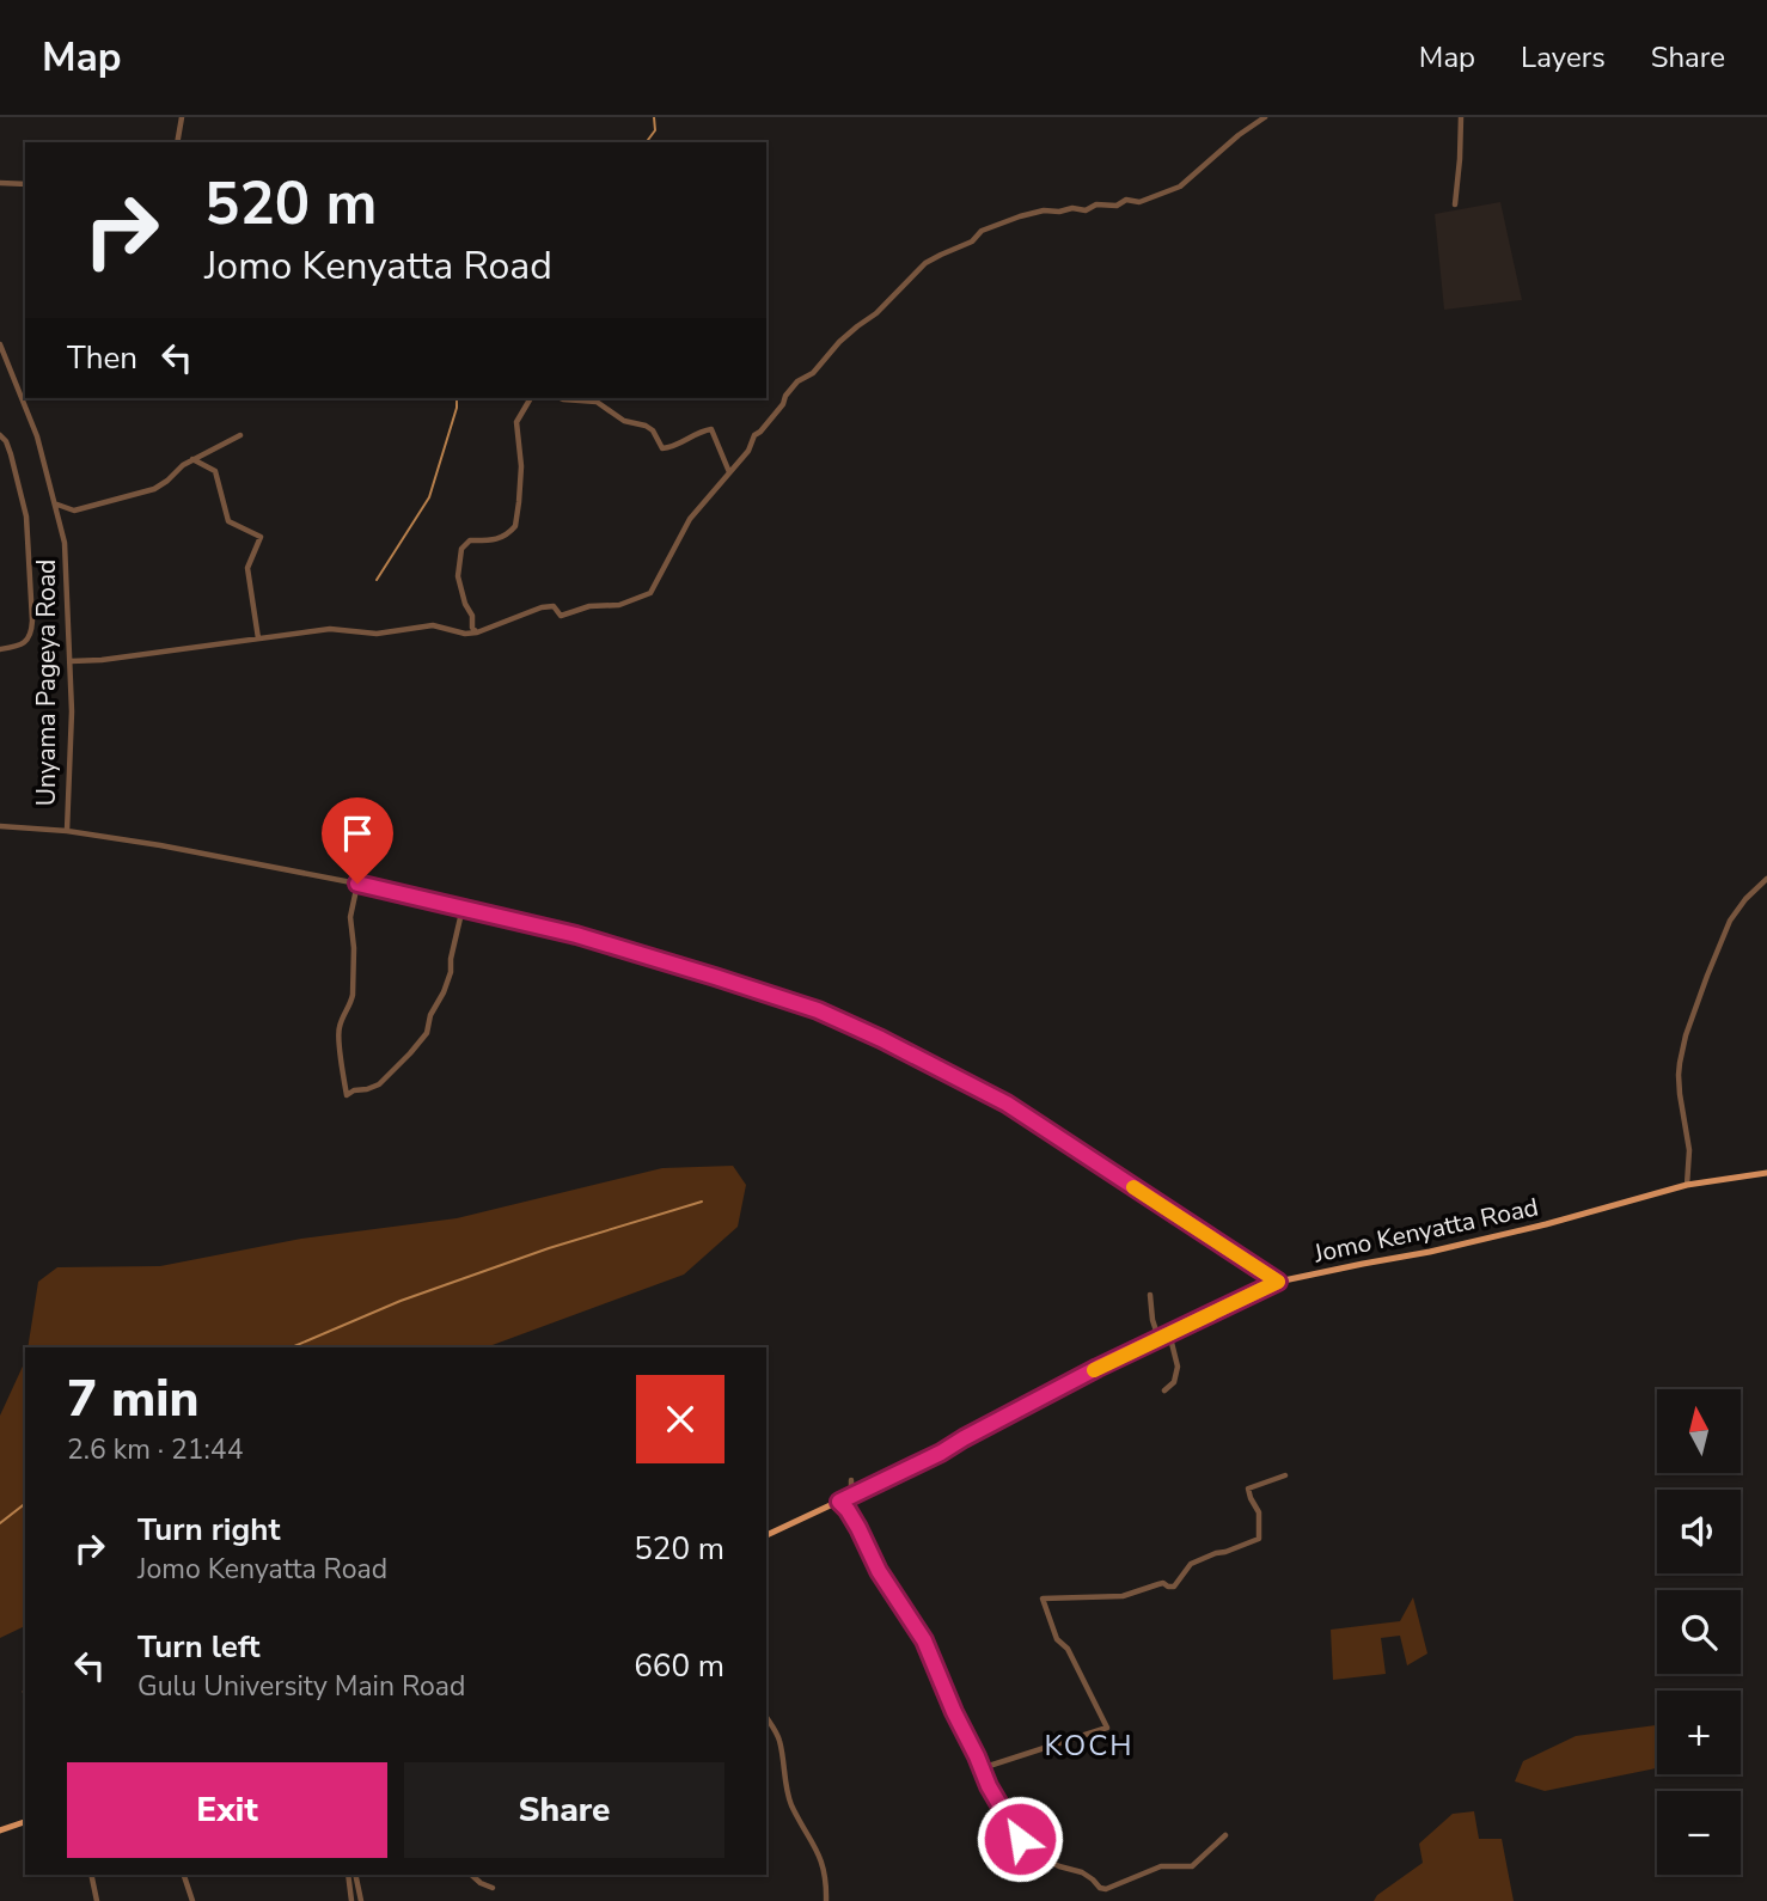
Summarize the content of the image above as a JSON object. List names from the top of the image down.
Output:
{
  "streets": {
    "main road": ["Jomo Kenyatta Road"],
    "street": ["Unyama Pageya Road"]
  },
  "districts": ["KOCH"],
  "north": "top",
  "page": {
    "header": "Map",
    "nav": ["Map", "Layers", "Share"],
    "turn": ["520 m", "Jomo Kenyatta Road"],
    "then": "Then",
    "heading": ["7 min", "2.6 km · 21:44"],
    "map_buttons": ["+", "−"],
    "list": [
      {
        "name": "Turn right",
        "note": "Jomo Kenyatta Road",
        "value": "520 m"
      },
      {
        "name": "Turn left",
        "note": "Gulu University Main Road",
        "value": "660 m"
      }
    ],
    "buttons": ["Exit", "Share"]
  }
}
